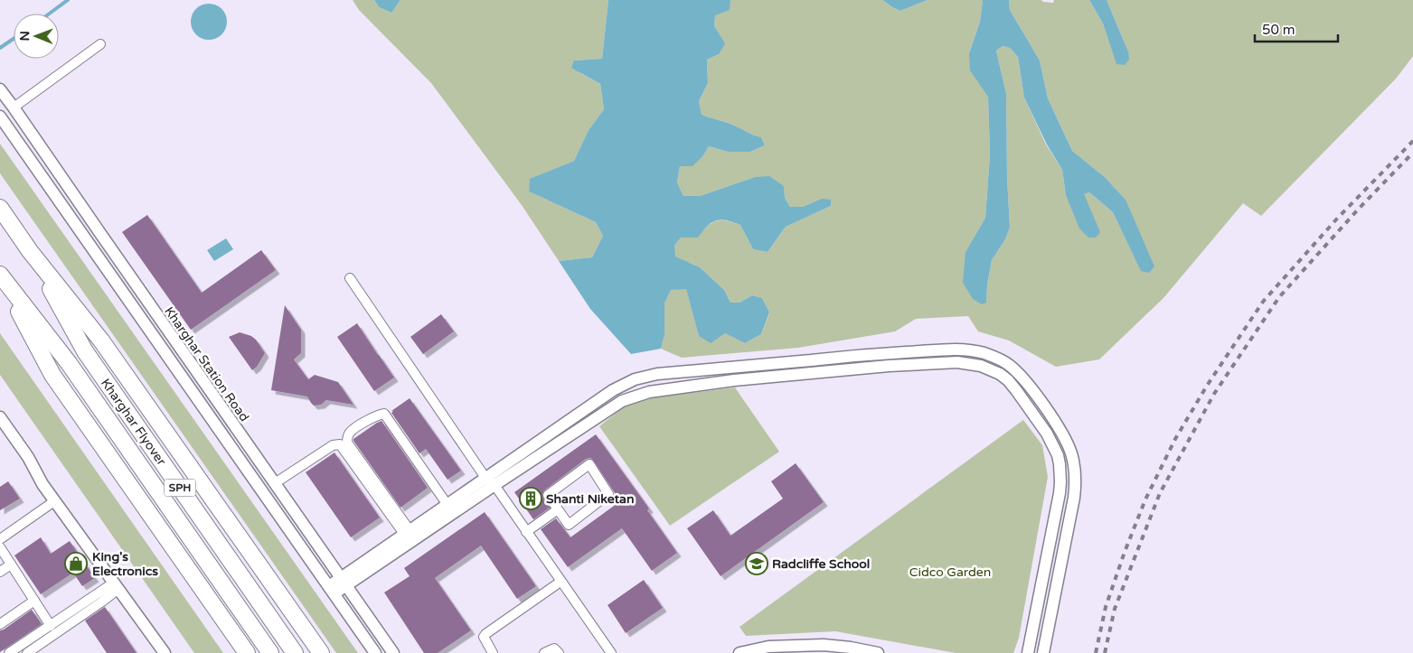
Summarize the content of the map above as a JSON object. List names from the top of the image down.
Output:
{
  "streets": {
    "highway": ["Kharghar Flyover", "SPH"],
    "street": ["Kharghar Station Road"]
  },
  "crossings": [
    ["Kharghar Flyover", "SPH"]
  ],
  "parks": ["Cidco Garden"],
  "places": {
    "building": ["Shanti Niketan"],
    "shop": ["King's Electronics"],
    "school or university": ["Radcliffe School"]
  },
  "scale_bar": "50 m",
  "north": "left"
}
